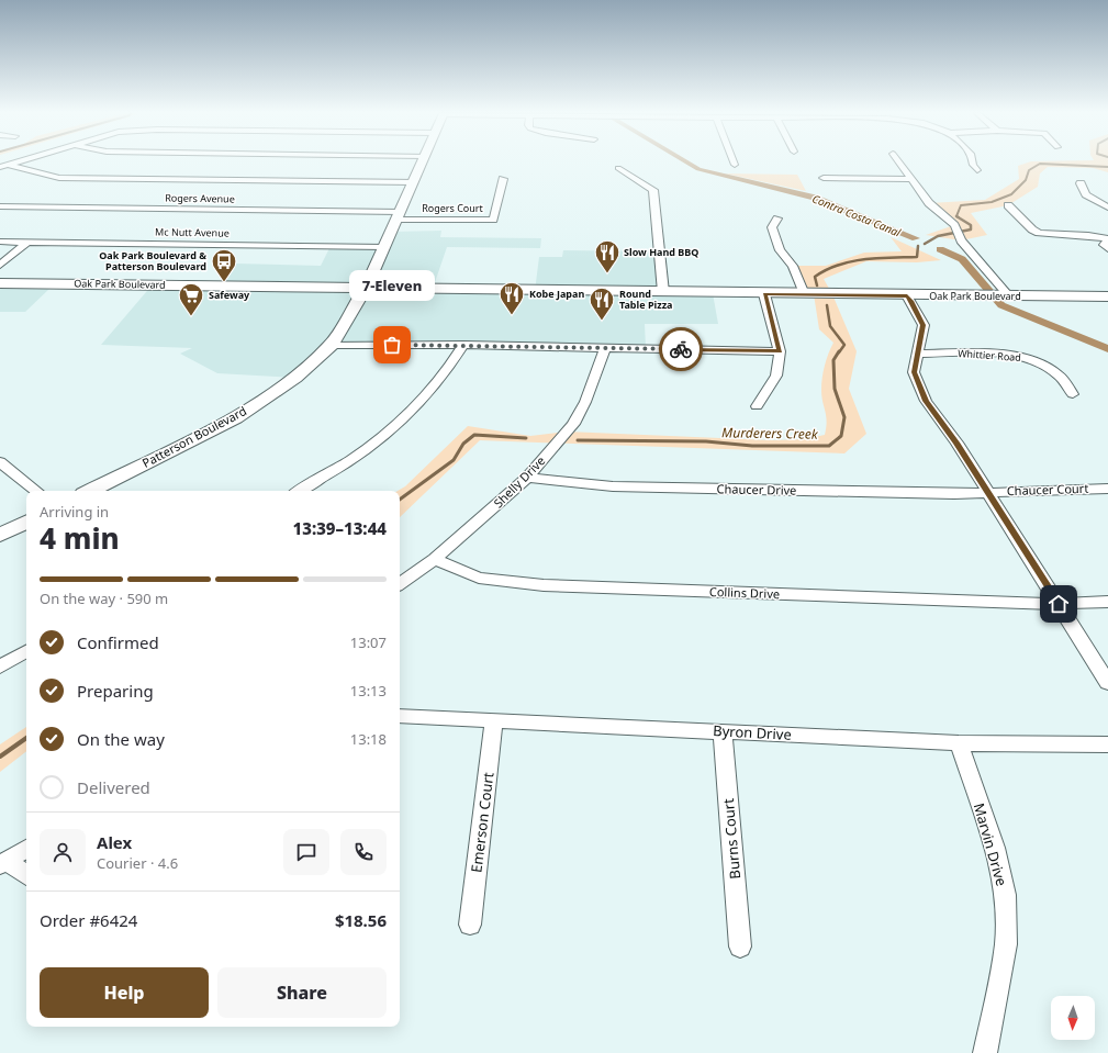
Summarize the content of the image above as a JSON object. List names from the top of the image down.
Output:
{
  "streets": {
    "street": [
      "Rogers Avenue",
      "Rogers Court",
      "Mc Nutt Avenue",
      "Oak Park Boulevard",
      "Whittier Road",
      "Patterson Boulevard",
      "Shelly Drive",
      "Chaucer Drive",
      "Chaucer Court",
      "Collins Drive",
      "Byron Drive",
      "Emerson Court",
      "Burns Court",
      "Marvin Drive"
    ]
  },
  "crossings": [
    ["Rogers Avenue", "Rogers Court"],
    ["Rogers Avenue", "Patterson Boulevard"],
    ["Rogers Court", "Patterson Boulevard"],
    ["Mc Nutt Avenue", "Patterson Boulevard"],
    ["Oak Park Boulevard", "Patterson Boulevard"],
    ["Shelly Drive", "Chaucer Drive"],
    ["Shelly Drive", "Collins Drive"],
    ["Chaucer Drive", "Chaucer Court"],
    ["Byron Drive", "Emerson Court"],
    ["Byron Drive", "Burns Court"],
    ["Byron Drive", "Marvin Drive"]
  ],
  "water": ["Contra Costa Canal", "Murderers Creek"],
  "places": {
    "restaurant": ["Slow Hand BBQ", "Kobe Japan", "Round Table Pizza"],
    "bus stop": ["Oak Park Boulevard & Patterson Boulevard"],
    "supermarket": ["Safeway"],
    "other": ["7-Eleven"]
  },
  "north": "bottom",
  "page": {
    "bubble": "7-Eleven",
    "heading": ["4 min", "Arriving in", "13:39–13:44"],
    "panel": [
      "Alex",
      "Courier · 4.6",
      "Order #6424",
      "$18.56"
    ],
    "bar": "On the way · 590 m",
    "list": [
      ["Confirmed", "13:07"],
      ["Preparing", "13:13"],
      ["On the way", "13:18"],
      "Delivered"
    ],
    "buttons": ["Help", "Share"]
  }
}
